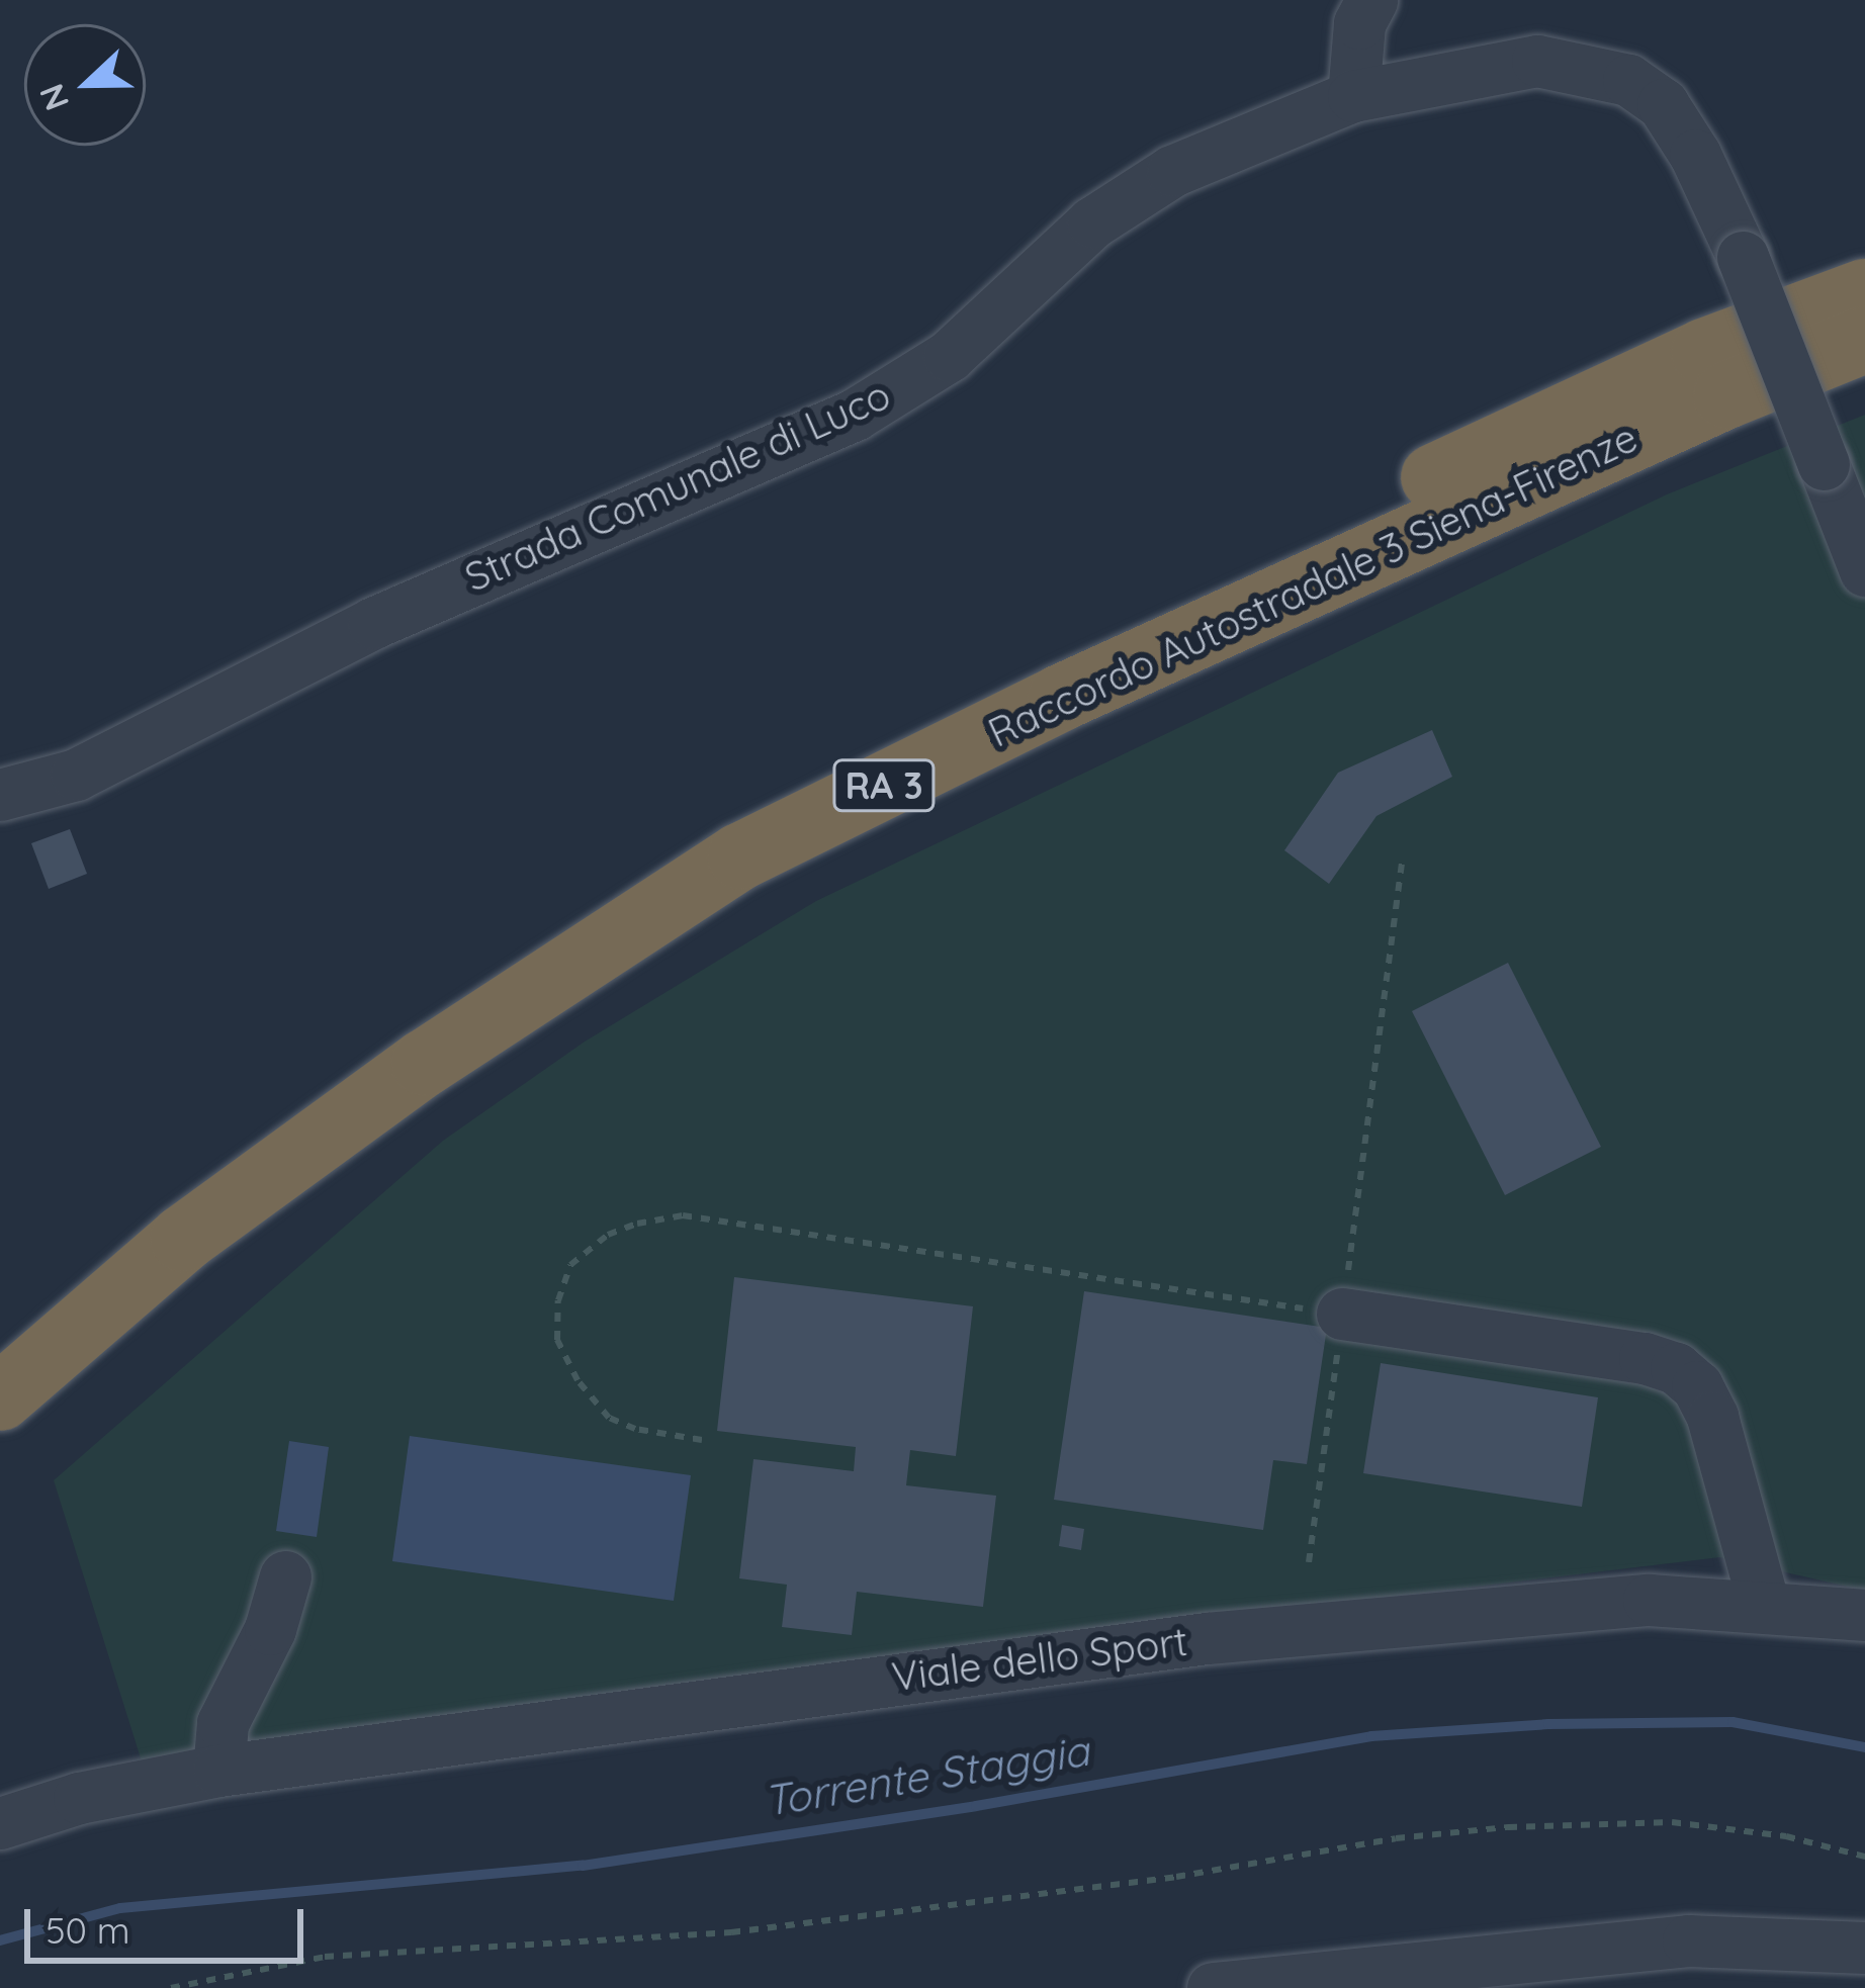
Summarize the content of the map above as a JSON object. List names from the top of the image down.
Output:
{
  "streets": {
    "highway": ["Raccordo Autostradale 3 Siena-Firenze", "RA 3"],
    "street": ["Strada Comunale di Luco", "Viale dello Sport"]
  },
  "water": ["Torrente Staggia"],
  "scale_bar": "50 m",
  "north": "left"
}
